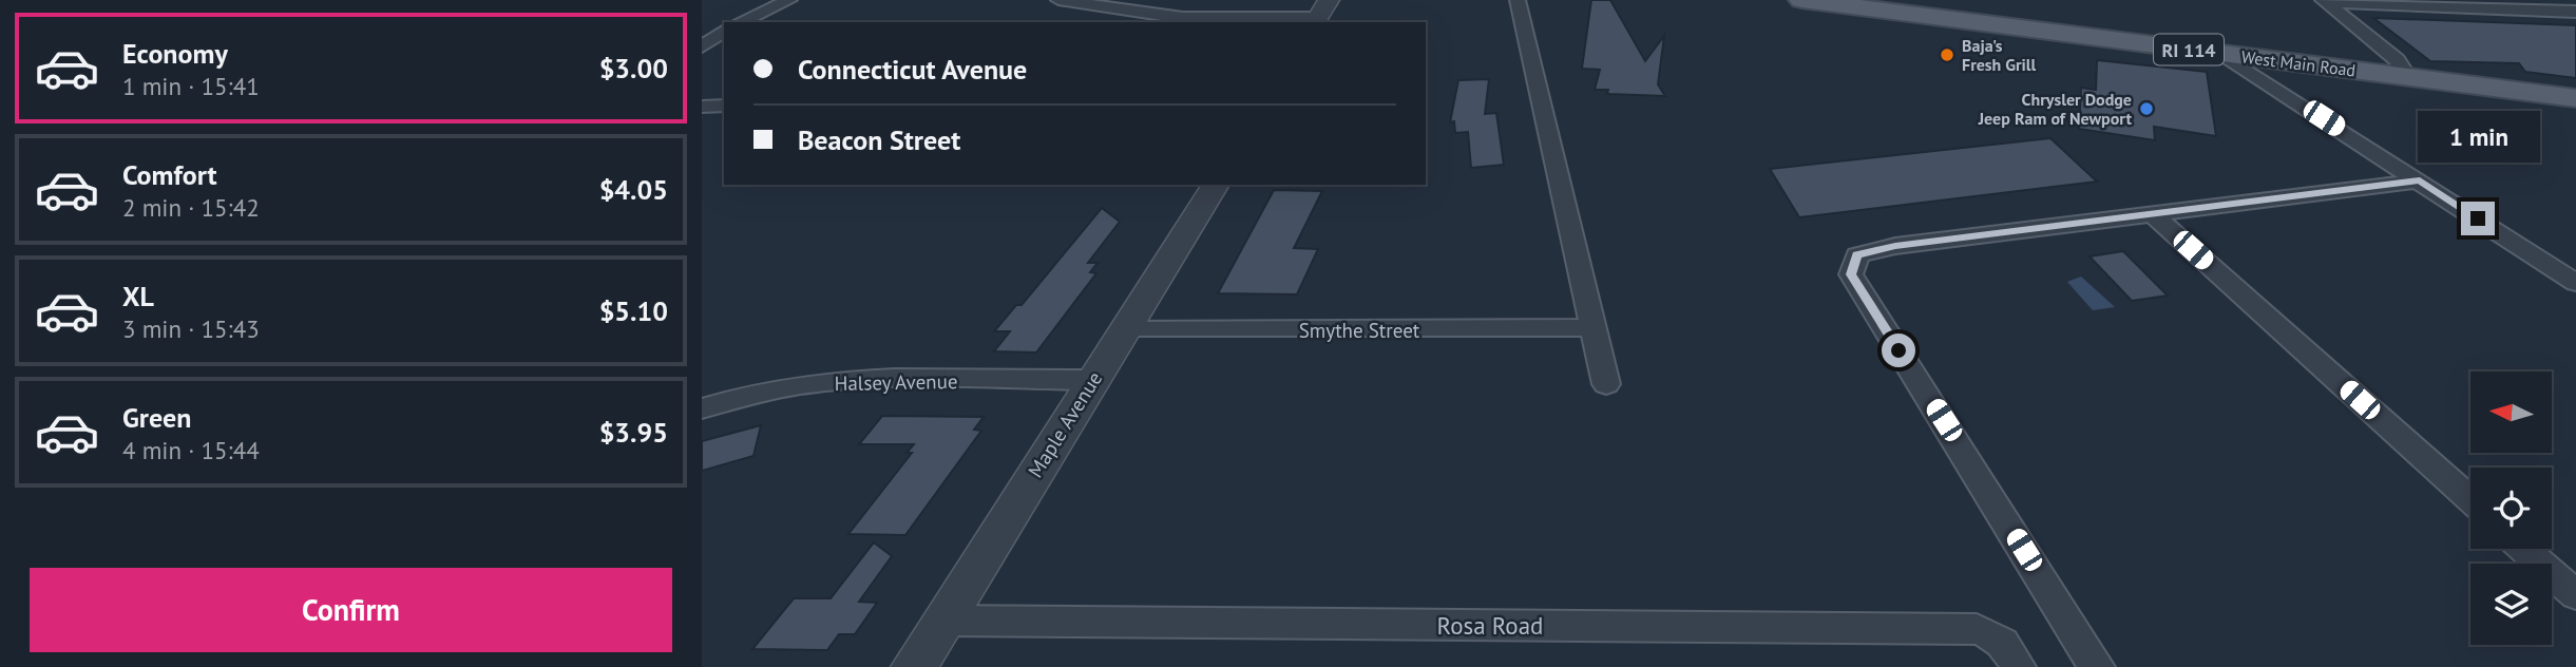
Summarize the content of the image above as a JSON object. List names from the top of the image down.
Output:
{
  "streets": {
    "main road": ["RI 114", "West Main Road"],
    "street": [
      "Smythe Street",
      "Halsey Avenue",
      "Maple Avenue",
      "Rosa Road"
    ]
  },
  "crossings": [
    ["Smythe Street", "Maple Avenue"],
    ["Halsey Avenue", "Maple Avenue"],
    ["Maple Avenue", "Rosa Road"]
  ],
  "places": ["Baja's Fresh Grill", "Chrysler Dodge Jeep Ram of Newport"],
  "north": "left",
  "page": {
    "list": [
      {
        "name": "Economy",
        "note": "1 min · 15:41",
        "value": "$3.00"
      },
      {
        "name": "Comfort",
        "note": "2 min · 15:42",
        "value": "$4.05"
      },
      {
        "name": "XL",
        "note": "3 min · 15:43",
        "value": "$5.10"
      },
      {
        "name": "Green",
        "note": "4 min · 15:44",
        "value": "$3.95"
      }
    ],
    "banner": ["Connecticut Avenue", "Beacon Street"],
    "bubble": "1 min",
    "buttons": "Confirm"
  }
}
